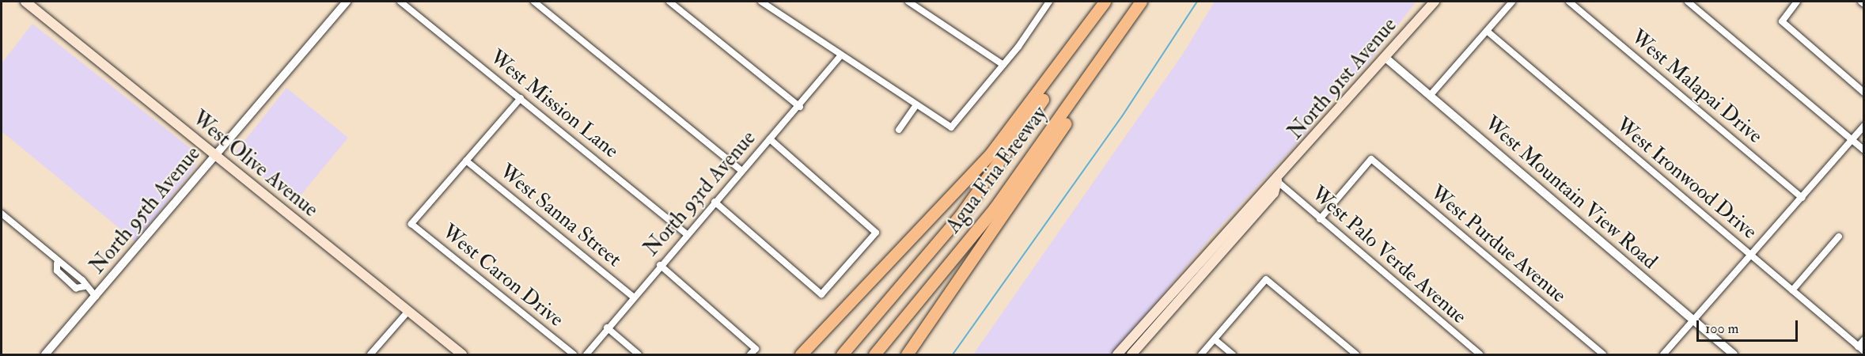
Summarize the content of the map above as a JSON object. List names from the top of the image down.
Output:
{
  "streets": {
    "highway": ["Agua Fria Freeway"],
    "main road": ["North 91st Avenue", "West Olive Avenue"],
    "street": [
      "West Malapai Drive",
      "West Mission Lane",
      "West Ironwood Drive",
      "West Mountain View Road",
      "North 93rd Avenue",
      "North 95th Avenue",
      "West Sanna Street",
      "West Purdue Avenue",
      "West Palo Verde Avenue",
      "West Caron Drive"
    ]
  },
  "crossings": [
    ["North 91st Avenue", "West Mountain View Road"],
    ["North 91st Avenue", "West Palo Verde Avenue"],
    ["West Mission Lane", "North 93rd Avenue"],
    ["West Olive Avenue", "North 95th Avenue"],
    ["North 93rd Avenue", "West Sanna Street"],
    ["West Sanna Street", "West Caron Drive"],
    ["West Purdue Avenue", "West Palo Verde Avenue"]
  ],
  "scale_bar": "100 m"
}
